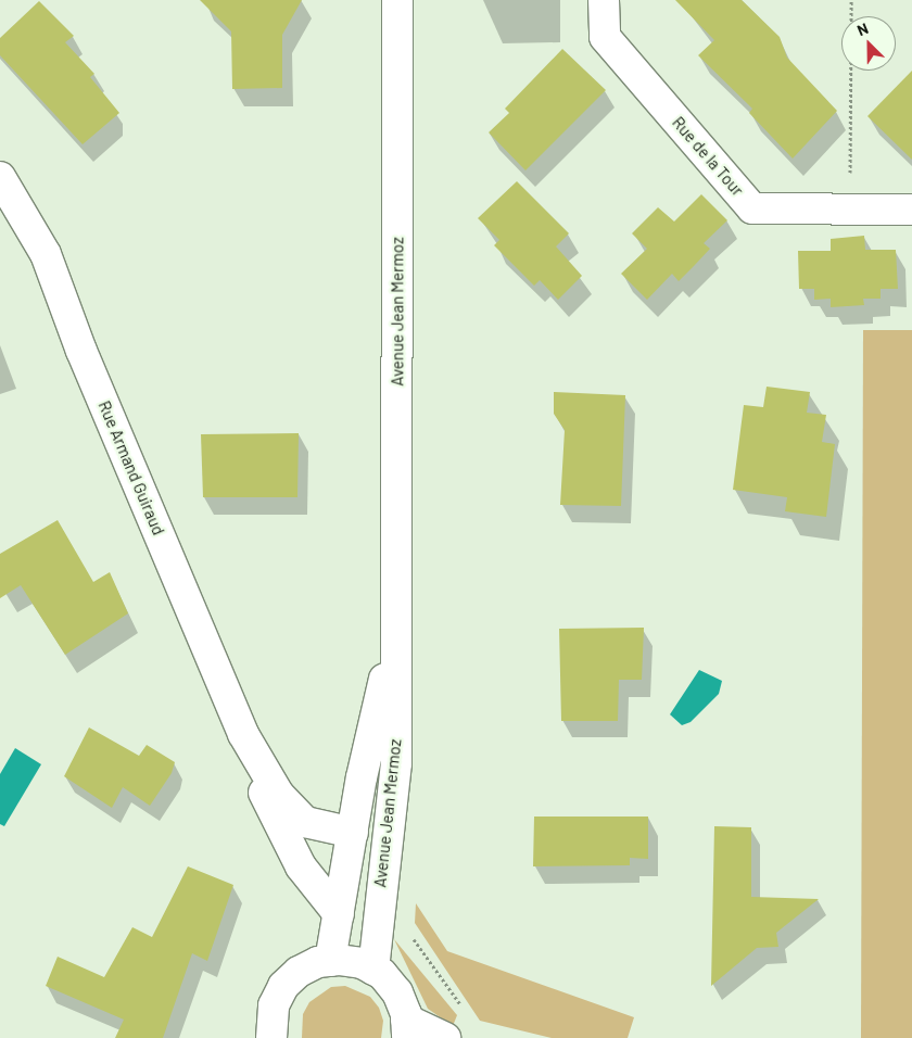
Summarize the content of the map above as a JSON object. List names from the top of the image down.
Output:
{
  "streets": {
    "street": ["Rue de la Tour", "Avenue Jean Mermoz", "Rue Armand Guiraud"]
  },
  "crossings": [
    ["Avenue Jean Mermoz", "Rue Armand Guiraud"]
  ],
  "north": "top left"
}
